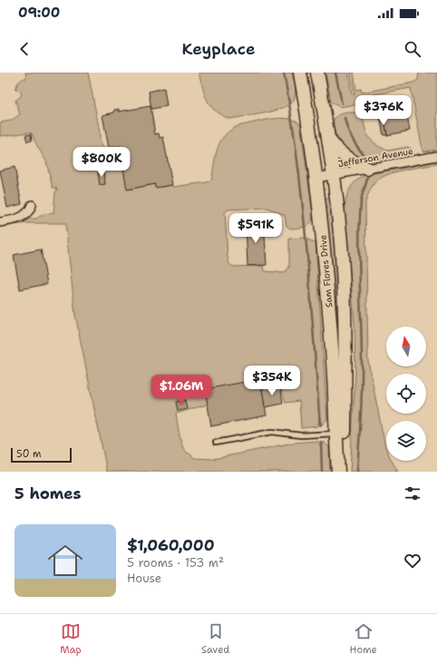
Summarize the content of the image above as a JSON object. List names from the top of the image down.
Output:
{
  "streets": {
    "main road": ["Sam Flores Drive"],
    "street": ["Jefferson Avenue"]
  },
  "crossings": [
    ["Jefferson Avenue", "Sam Flores Drive"]
  ],
  "scale_bar": "50 m",
  "north": "top",
  "page": {
    "status": "09:00",
    "header": "Keyplace",
    "price": [
      "$376K",
      "$800K",
      "$591K",
      "$354K",
      "$1.06M"
    ],
    "scale": "50 m",
    "heading": "5 homes",
    "list": [
      {
        "name": "$1,060,000",
        "note": "5 rooms · 153 m² · House"
      }
    ],
    "tabs": ["Map", "Saved", "Home"]
  }
}
